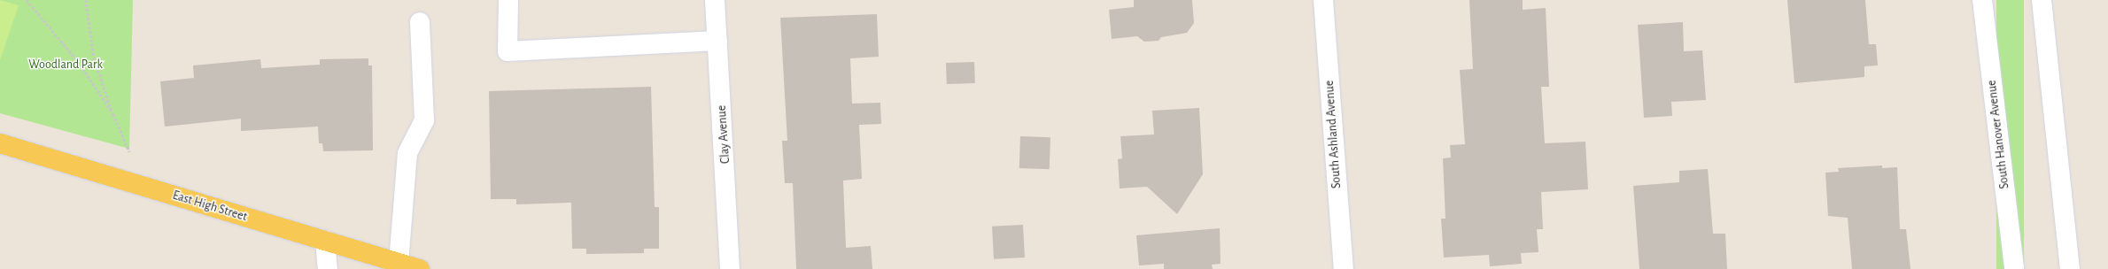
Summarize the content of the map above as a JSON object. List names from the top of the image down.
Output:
{
  "streets": {
    "main road": ["East High Street"],
    "street": ["Clay Avenue", "South Ashland Avenue", "South Hanover Avenue"]
  },
  "parks": ["Woodland Park"]
}
